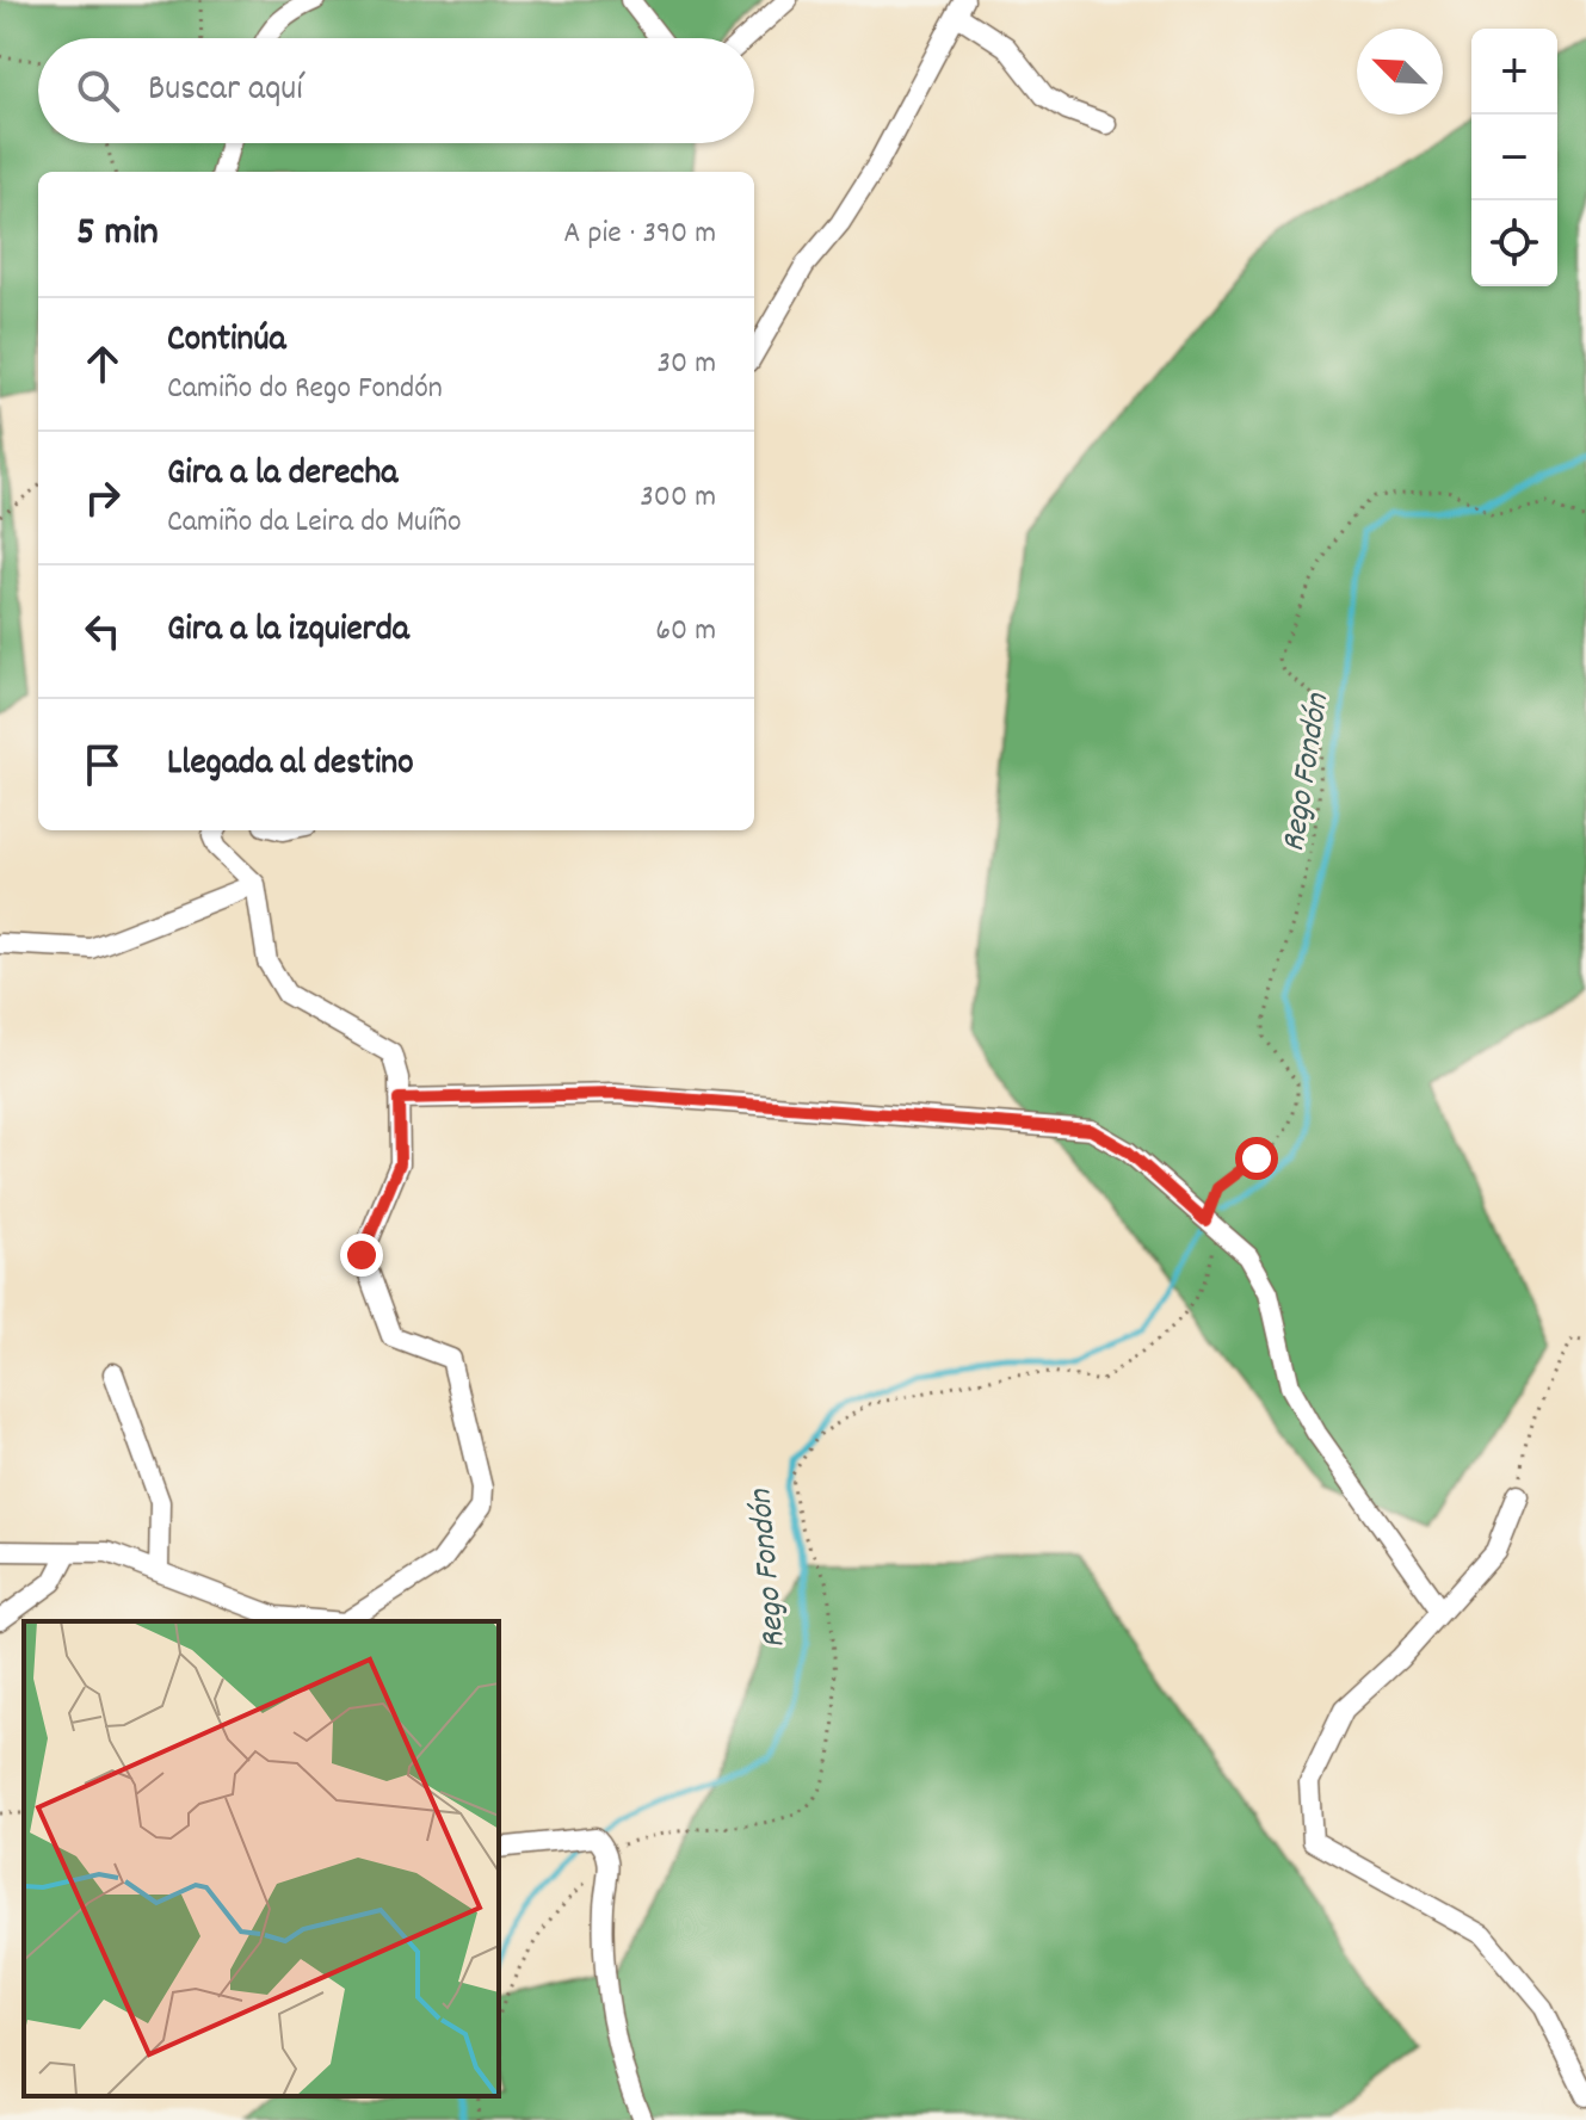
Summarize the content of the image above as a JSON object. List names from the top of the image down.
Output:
{
  "water": ["Rego Fondón"],
  "north": "top left",
  "page": {
    "map_buttons": ["+", "−"],
    "search": "Buscar aquí",
    "heading": ["5 min", "A pie · 390 m"],
    "list": [
      ["Continúa", "Camiño do Rego Fondón", "30 m"],
      ["Gira a la derecha", "Camiño da Leira do Muíño", "300 m"],
      ["Gira a la izquierda", "60 m"],
      "Llegada al destino"
    ]
  }
}
